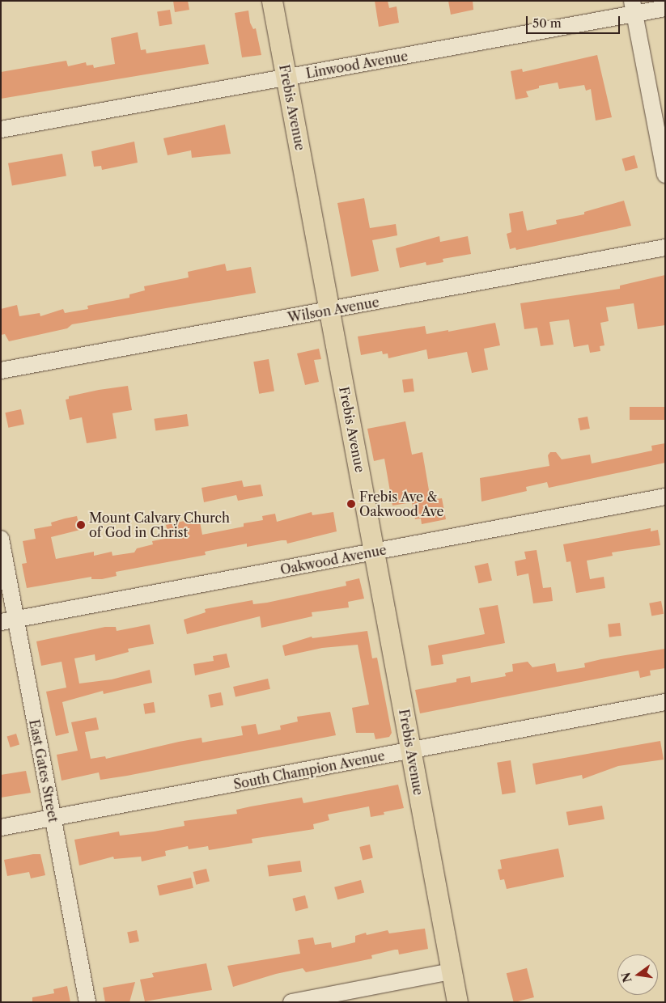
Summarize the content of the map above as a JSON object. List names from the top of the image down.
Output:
{
  "streets": {
    "main road": ["Frebis Avenue"],
    "street": [
      "Linwood Avenue",
      "Wilson Avenue",
      "Oakwood Avenue",
      "South Champion Avenue",
      "East Gates Street"
    ]
  },
  "crossings": [
    ["Linwood Avenue", "Frebis Avenue"],
    ["Frebis Avenue", "Wilson Avenue"],
    ["Frebis Avenue", "Oakwood Avenue"],
    ["Frebis Avenue", "South Champion Avenue"],
    ["Oakwood Avenue", "East Gates Street"],
    ["South Champion Avenue", "East Gates Street"]
  ],
  "places": ["Frebis Ave & Oakwood Ave", "Mount Calvary Church of God in Christ"],
  "scale_bar": "50 m",
  "north": "left"
}
